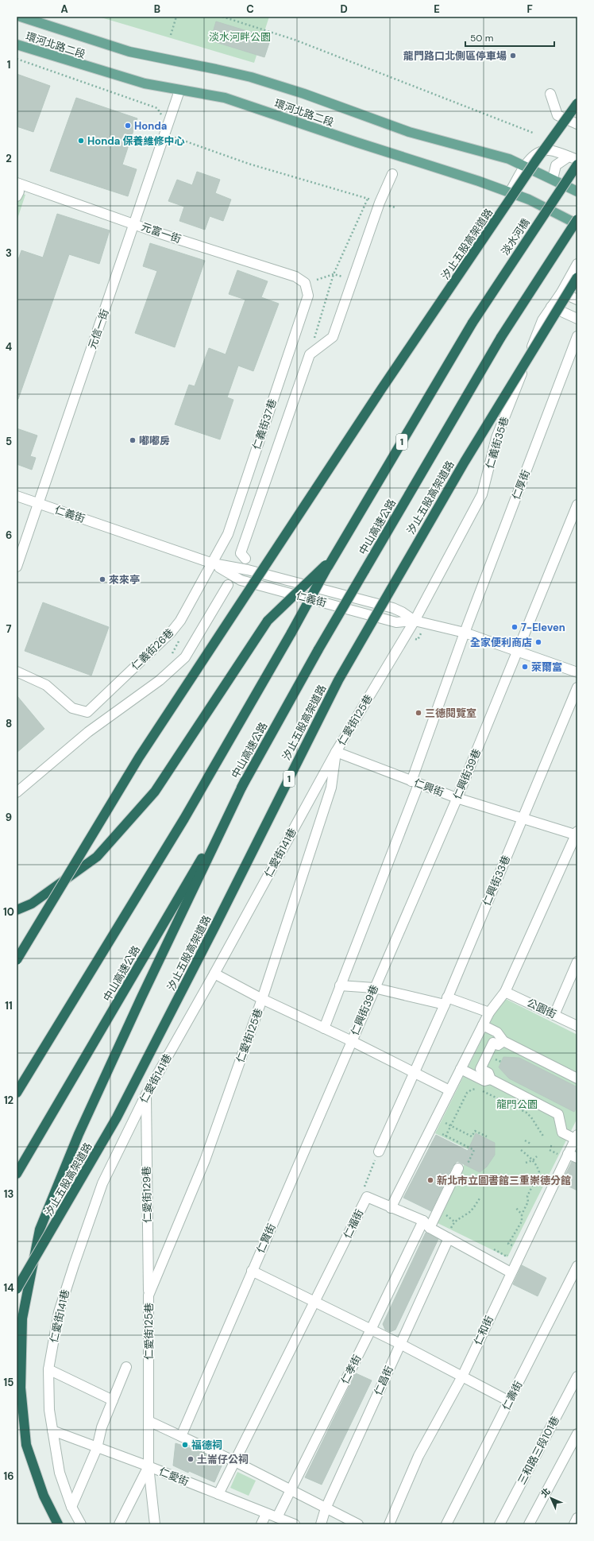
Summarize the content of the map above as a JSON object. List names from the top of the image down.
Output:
{
  "streets": {
    "highway": [
      "淡水河橋",
      "汐止五股高架道路",
      "1",
      "中山高速公路"
    ],
    "main road": ["環河北路二段"],
    "street": [
      "元富一街",
      "元信一街",
      "仁義街37巷",
      "仁義街35巷",
      "仁厚街",
      "仁義街",
      "仁義街26巷",
      "仁愛街125巷",
      "仁興街39巷",
      "仁興街",
      "仁愛街141巷",
      "仁興街33巷",
      "公園街",
      "仁愛街129巷",
      "仁福街",
      "仁賢街",
      "仁和街",
      "仁孝街",
      "仁昌街",
      "仁壽街",
      "三和路三段101巷",
      "仁愛街"
    ]
  },
  "crossings": [
    ["環河北路二段", "元信一街"],
    ["元富一街", "元信一街"],
    ["元富一街", "仁義街37巷"],
    ["淡水河橋", "1"],
    ["元信一街", "仁義街"],
    ["仁義街37巷", "仁義街"],
    ["仁義街37巷", "仁義街26巷"],
    ["仁義街35巷", "仁義街"],
    ["仁義街35巷", "仁愛街125巷"],
    ["仁厚街", "仁義街"],
    ["仁厚街", "仁興街"],
    ["仁義街", "仁義街26巷"],
    ["仁義街", "仁愛街125巷"],
    ["仁義街", "仁興街39巷"],
    ["仁愛街125巷", "仁興街"],
    ["仁愛街125巷", "仁愛街141巷"],
    ["仁愛街125巷", "仁愛街129巷"],
    ["仁愛街125巷", "仁愛街"],
    ["仁興街39巷", "仁興街"],
    ["仁興街39巷", "仁賢街"],
    ["仁興街", "仁愛街141巷"],
    ["仁興街", "仁興街33巷"],
    ["仁愛街141巷", "仁愛街129巷"],
    ["仁愛街141巷", "仁愛街"],
    ["仁福街", "仁孝街"],
    ["仁福街", "仁愛街"],
    ["仁孝街", "仁愛街"]
  ],
  "parks": ["淡水河畔公園", "龍門公園"],
  "places": [
    "龍門路口北側區停車場",
    "Honda",
    "Honda 保養維修中心",
    "嘟嘟房",
    "來來亭",
    "7-Eleven",
    "全家便利商店",
    "萊爾富",
    "三德閱覽室",
    "新北市立圖書館三重崇德分館",
    "福德祠",
    "土崙仔公祠"
  ],
  "scale_bar": "50 m",
  "north": "top left",
  "grid": {
    "columns": [
      "A",
      "B",
      "C",
      "D",
      "E",
      "F"
    ],
    "rows": [
      "1",
      "2",
      "3",
      "4",
      "5",
      "6",
      "7",
      "8",
      "9",
      "10",
      "11",
      "12",
      "13",
      "14",
      "15",
      "16"
    ]
  }
}
